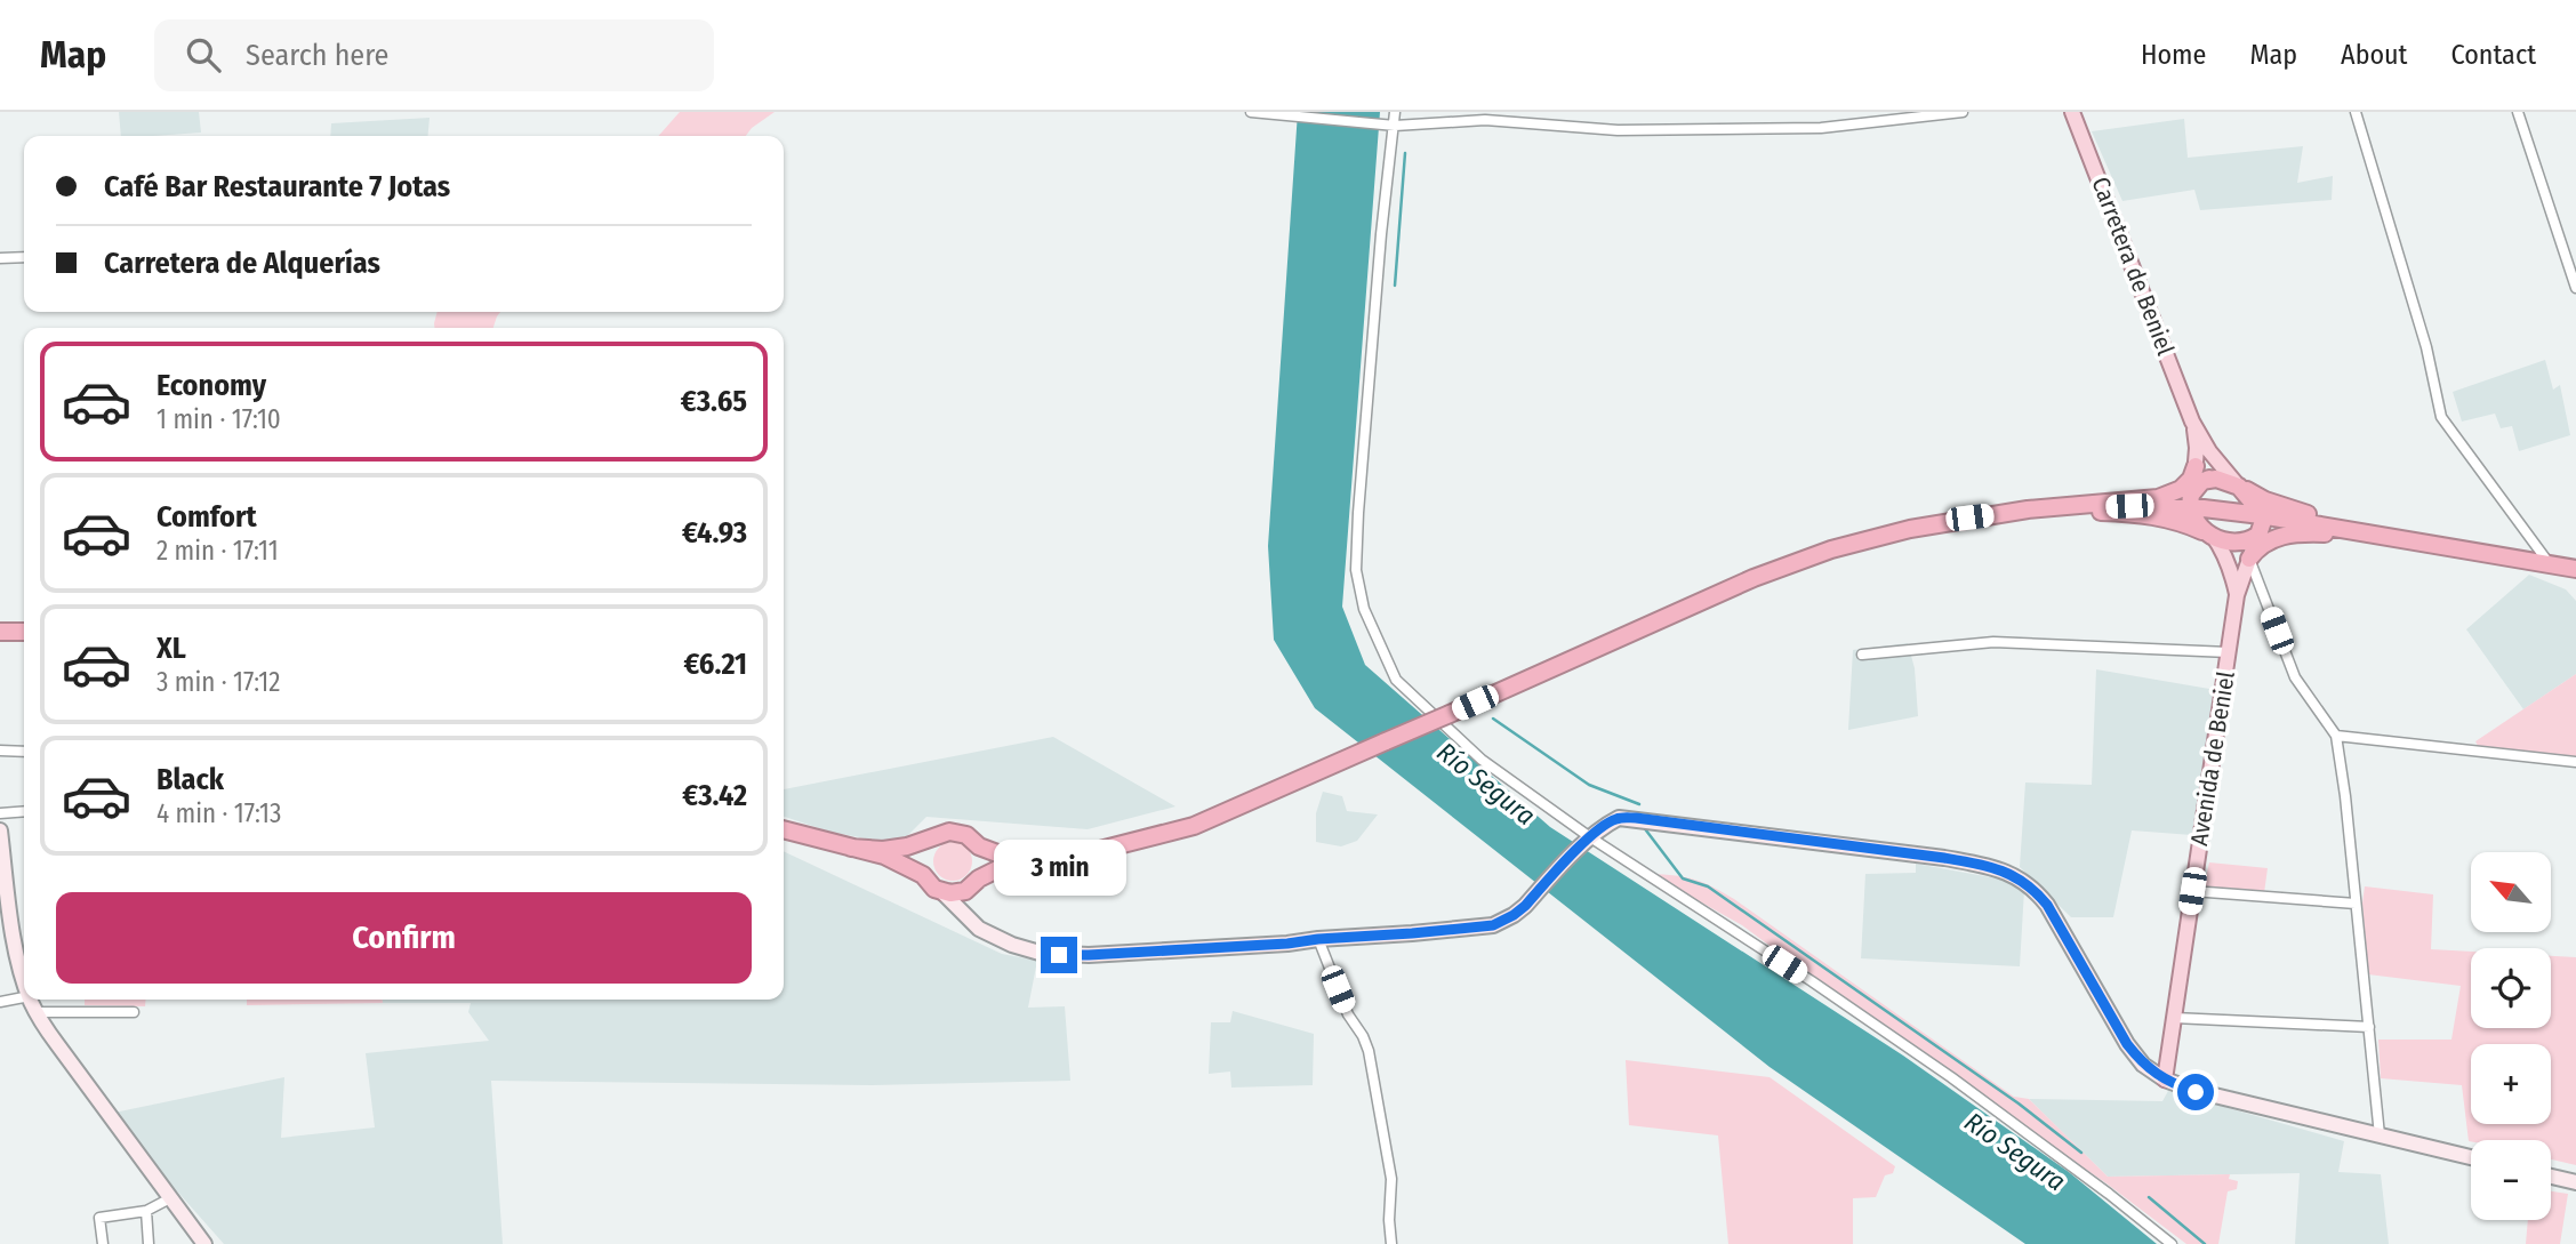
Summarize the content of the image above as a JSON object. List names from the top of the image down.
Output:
{
  "streets": {
    "main road": ["Carretera de Beniel", "Avenida de Beniel"]
  },
  "water": ["Río Segura"],
  "north": "top left",
  "page": {
    "header": "Map",
    "search": "Search here",
    "nav": [
      "Home",
      "Map",
      "About",
      "Contact"
    ],
    "banner": ["Café Bar Restaurante 7 Jotas", "Carretera de Alquerías"],
    "list": [
      {
        "name": "Economy",
        "note": "1 min · 17:10",
        "value": "€3.65"
      },
      {
        "name": "Comfort",
        "note": "2 min · 17:11",
        "value": "€4.93"
      },
      {
        "name": "XL",
        "note": "3 min · 17:12",
        "value": "€6.21"
      },
      {
        "name": "Black",
        "note": "4 min · 17:13",
        "value": "€3.42"
      }
    ],
    "bubble": "3 min",
    "map_buttons": ["+", "−"],
    "buttons": "Confirm"
  }
}
